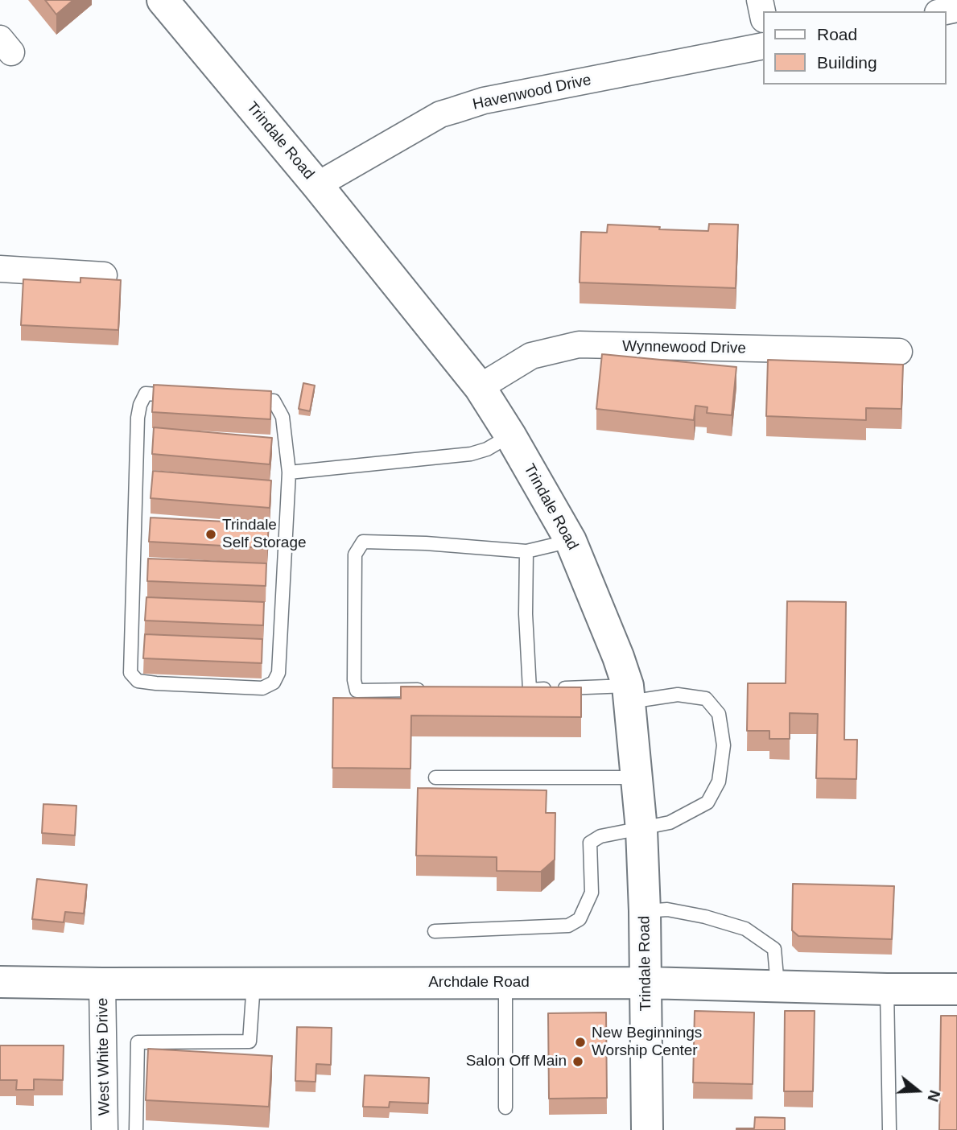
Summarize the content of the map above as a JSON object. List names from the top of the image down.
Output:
{
  "streets": {
    "main road": ["Trindale Road", "Archdale Road"],
    "street": ["Havenwood Drive", "Wynnewood Drive", "West White Drive"]
  },
  "crossings": [
    ["Havenwood Drive", "Trindale Road"],
    ["Trindale Road", "Wynnewood Drive"],
    ["Trindale Road", "Archdale Road"],
    ["Archdale Road", "West White Drive"]
  ],
  "places": ["Trindale Self Storage", "New Beginnings Worship Center", "Salon Off Main"],
  "legend": ["Road", "Building"],
  "north": "right"
}
